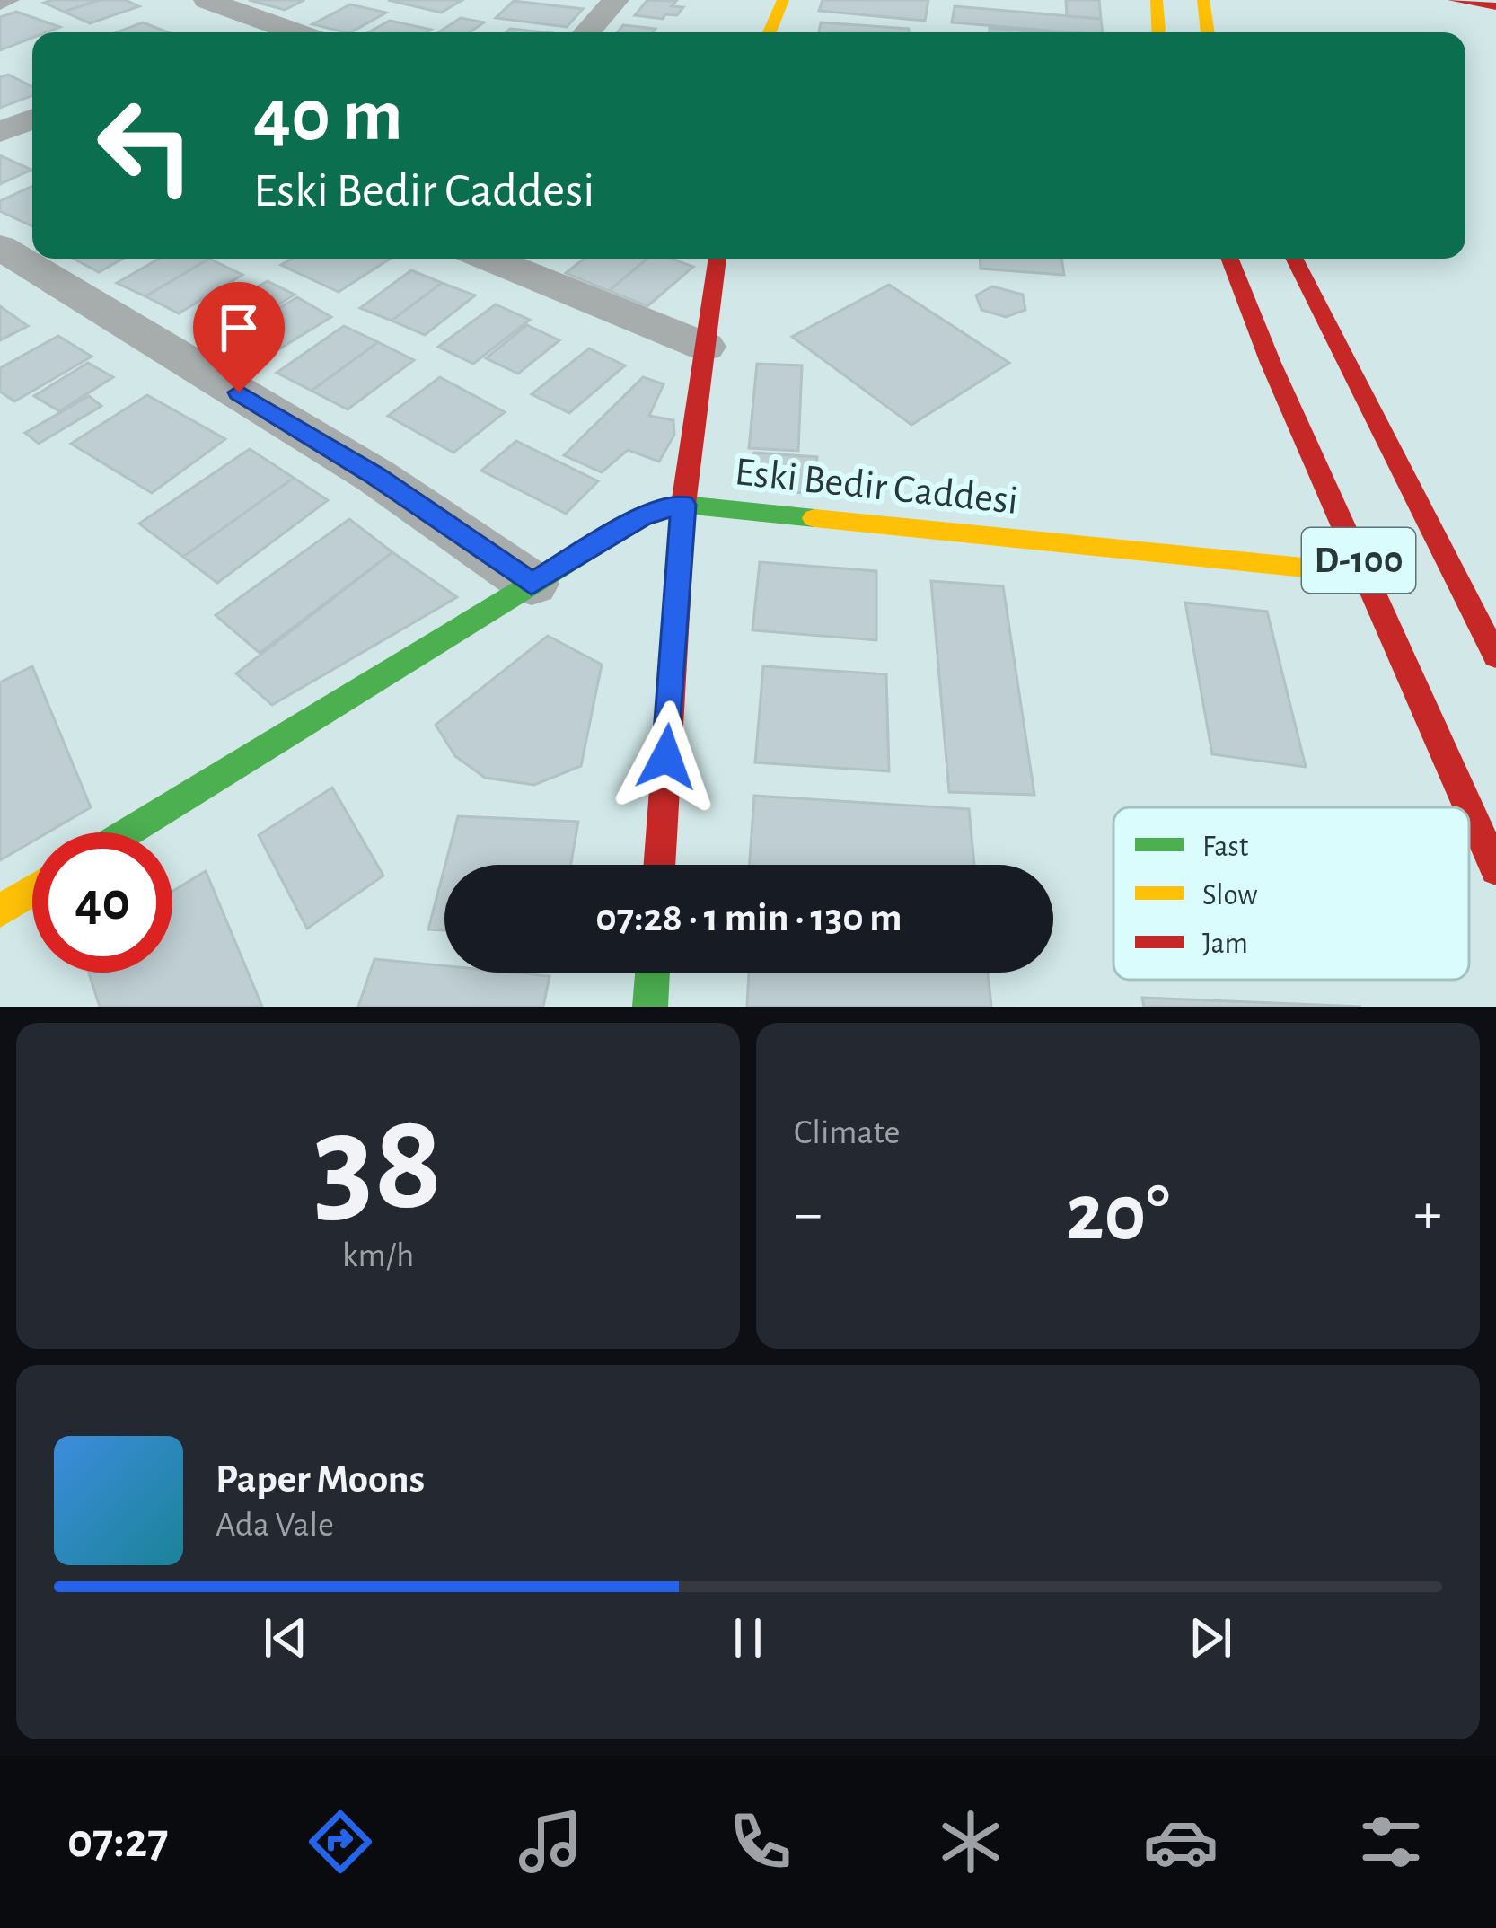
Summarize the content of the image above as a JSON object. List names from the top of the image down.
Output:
{
  "streets": {
    "main road": ["Eski Bedir Caddesi", "D-100"]
  },
  "crossings": [
    ["Eski Bedir Caddesi", "D-100"]
  ],
  "legend": ["Fast", "Slow", "Jam"],
  "page": {
    "turn": ["40 m", "Eski Bedir Caddesi"],
    "limit": "40",
    "trip": "07:28 · 1 min · 130 m",
    "tile": [
      ["38", "km/h"],
      "Climate"
    ],
    "heat": ["−", "20°", "+"],
    "song": ["Paper Moons", "Ada Vale"],
    "tabs": "07:27"
  }
}
